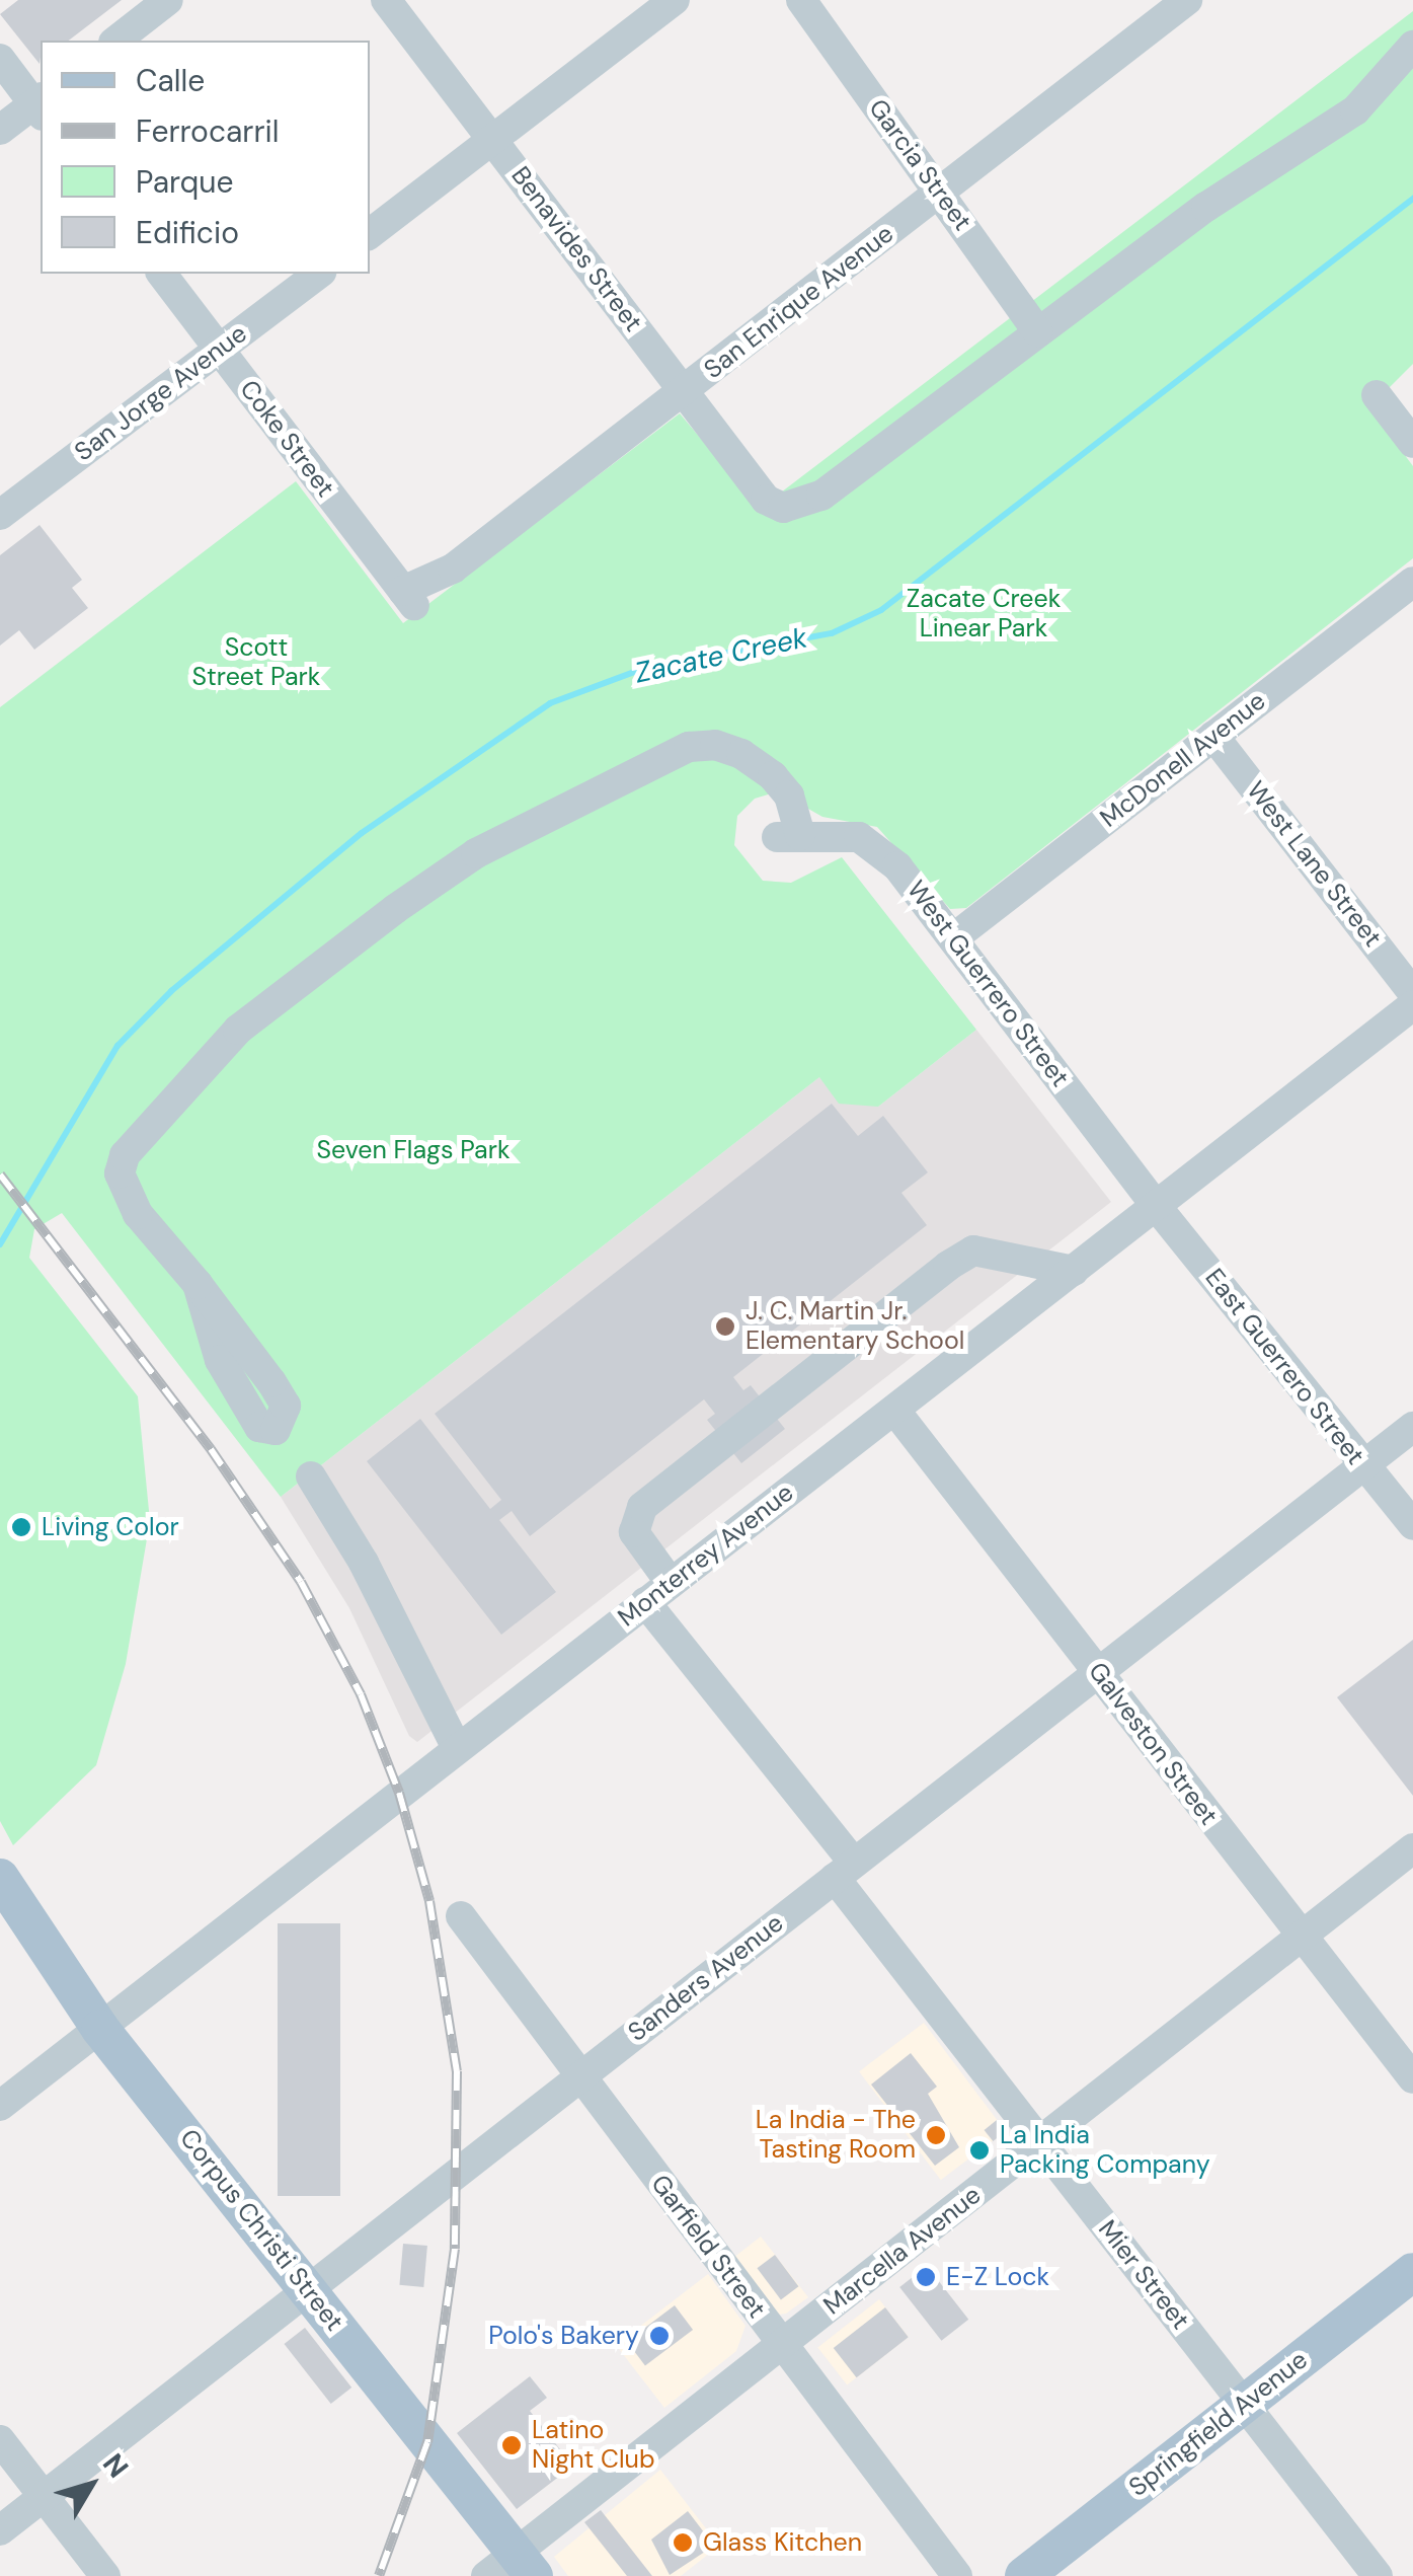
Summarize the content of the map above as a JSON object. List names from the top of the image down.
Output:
{
  "streets": {
    "main road": ["Corpus Christi Street", "Springfield Avenue"],
    "street": [
      "Garcia Street",
      "Benavides Street",
      "San Enrique Avenue",
      "San Jorge Avenue",
      "Coke Street",
      "McDonell Avenue",
      "West Lane Street",
      "West Guerrero Street",
      "East Guerrero Street",
      "Monterrey Avenue",
      "Galveston Street",
      "Sanders Avenue",
      "Garfield Street",
      "Marcella Avenue",
      "Mier Street"
    ]
  },
  "crossings": [
    ["Garcia Street", "Benavides Street"],
    ["Garcia Street", "San Enrique Avenue"],
    ["Benavides Street", "San Enrique Avenue"],
    ["San Enrique Avenue", "Coke Street"],
    ["San Jorge Avenue", "Coke Street"],
    ["McDonell Avenue", "West Lane Street"],
    ["McDonell Avenue", "West Guerrero Street"],
    ["West Guerrero Street", "East Guerrero Street"],
    ["West Guerrero Street", "Monterrey Avenue"],
    ["East Guerrero Street", "Monterrey Avenue"],
    ["East Guerrero Street", "Sanders Avenue"],
    ["Monterrey Avenue", "Galveston Street"],
    ["Monterrey Avenue", "Corpus Christi Street"],
    ["Monterrey Avenue", "Mier Street"],
    ["Galveston Street", "Sanders Avenue"],
    ["Galveston Street", "Marcella Avenue"],
    ["Sanders Avenue", "Corpus Christi Street"],
    ["Sanders Avenue", "Garfield Street"],
    ["Sanders Avenue", "Mier Street"],
    ["Corpus Christi Street", "Marcella Avenue"],
    ["Garfield Street", "Marcella Avenue"],
    ["Marcella Avenue", "Mier Street"],
    ["Mier Street", "Springfield Avenue"]
  ],
  "water": ["Zacate Creek"],
  "parks": ["Zacate Creek Linear Park", "Scott Street Park", "Seven Flags Park"],
  "places": [
    "J. C. Martin Jr. Elementary School",
    "Living Color",
    "La India - The Tasting Room",
    "La India Packing Company",
    "E-Z Lock",
    "Polo's Bakery",
    "Latino Night Club",
    "Glass Kitchen"
  ],
  "legend": [
    "Calle",
    "Ferrocarril",
    "Parque",
    "Edificio"
  ],
  "north": "top right"
}
